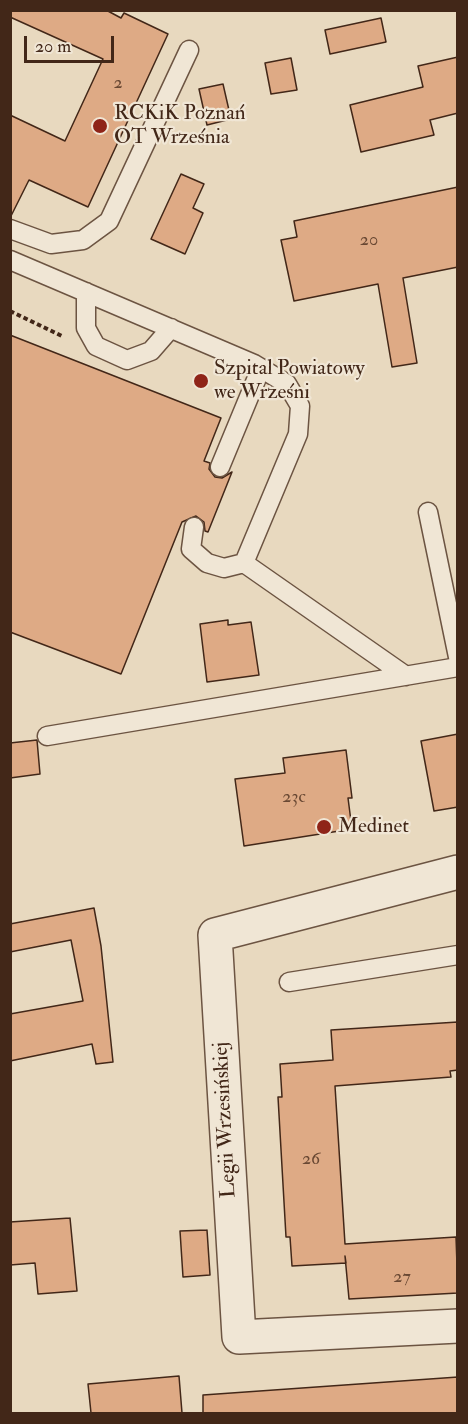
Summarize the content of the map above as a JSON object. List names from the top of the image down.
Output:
{
  "streets": {
    "street": ["Legii Wrzesińskiej"]
  },
  "places": ["RCKiK Poznań OT Września", "Szpital Powiatowy we Wrześni", "Medinet"],
  "house_numbers": [
    "2",
    "20",
    "23c",
    "26",
    "27"
  ],
  "scale_bar": "20 m"
}
